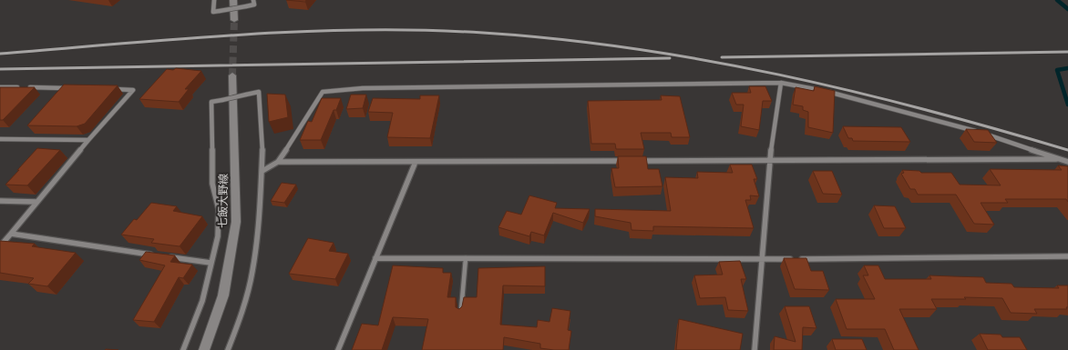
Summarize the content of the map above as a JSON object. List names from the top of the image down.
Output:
{
  "streets": {
    "main road": ["七飯大野線"]
  }
}
